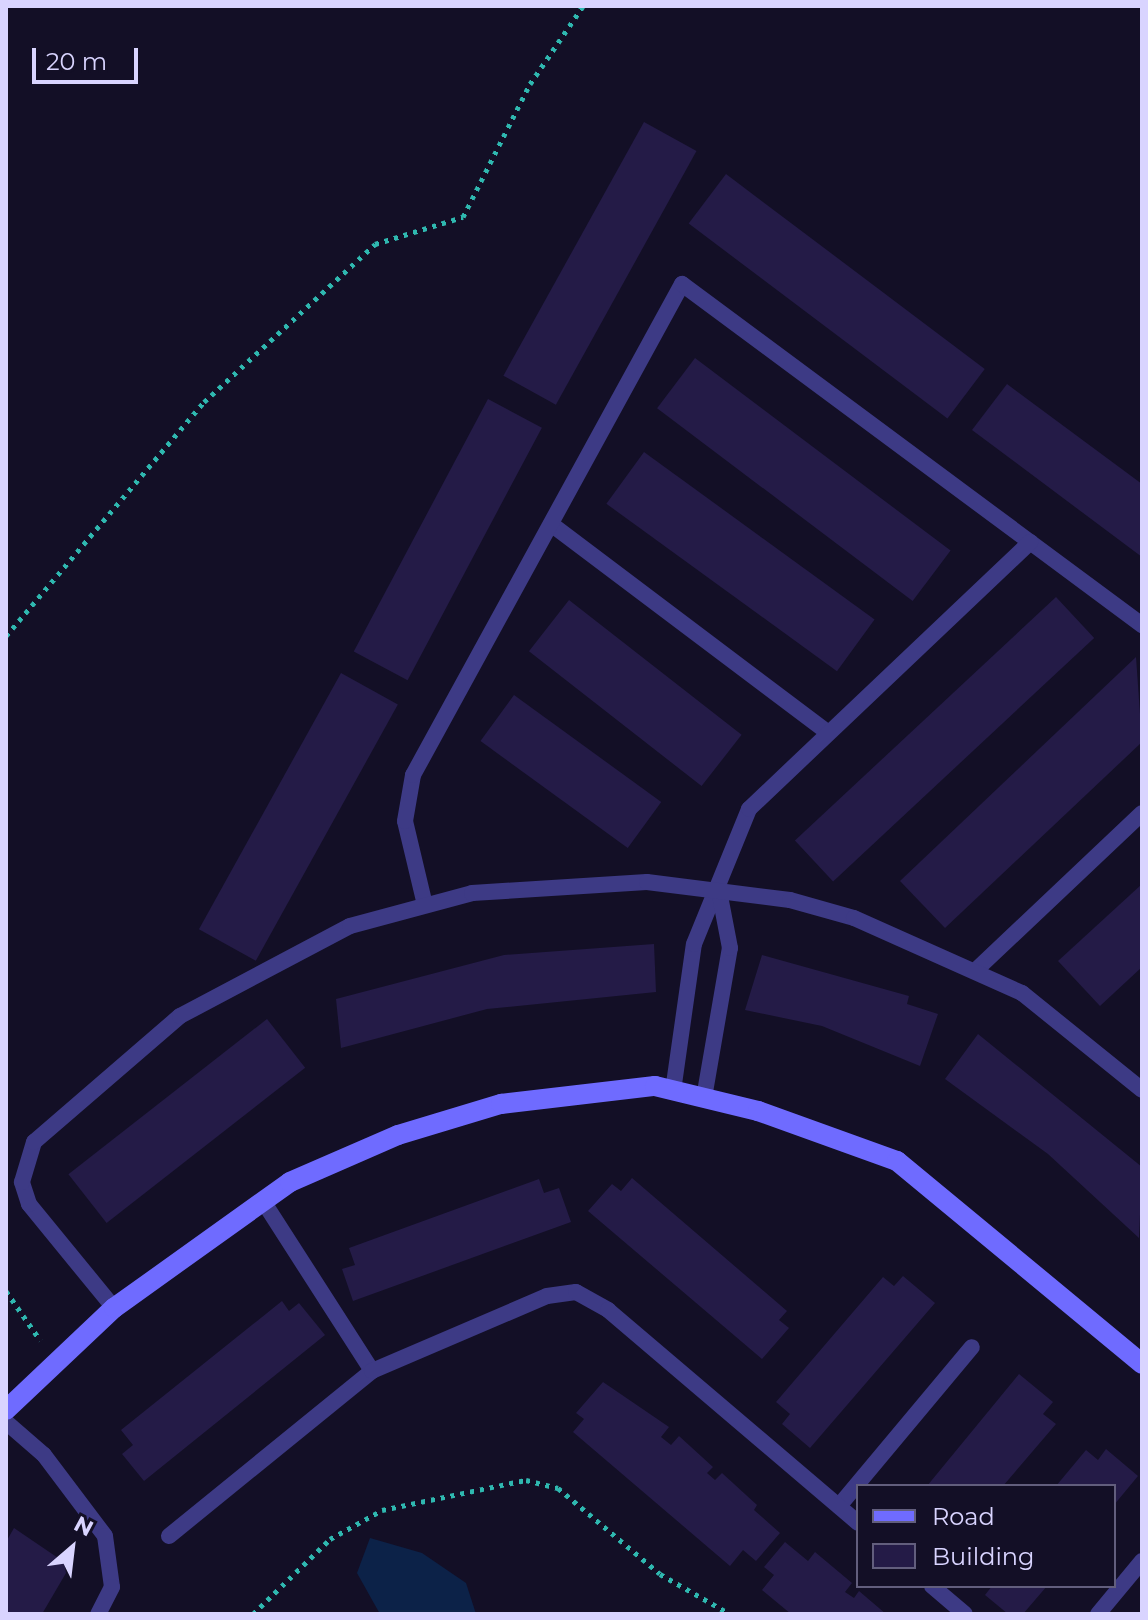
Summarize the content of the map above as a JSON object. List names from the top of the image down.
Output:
{
  "legend": ["Road", "Building"],
  "scale_bar": "20 m",
  "north": "top right"
}
